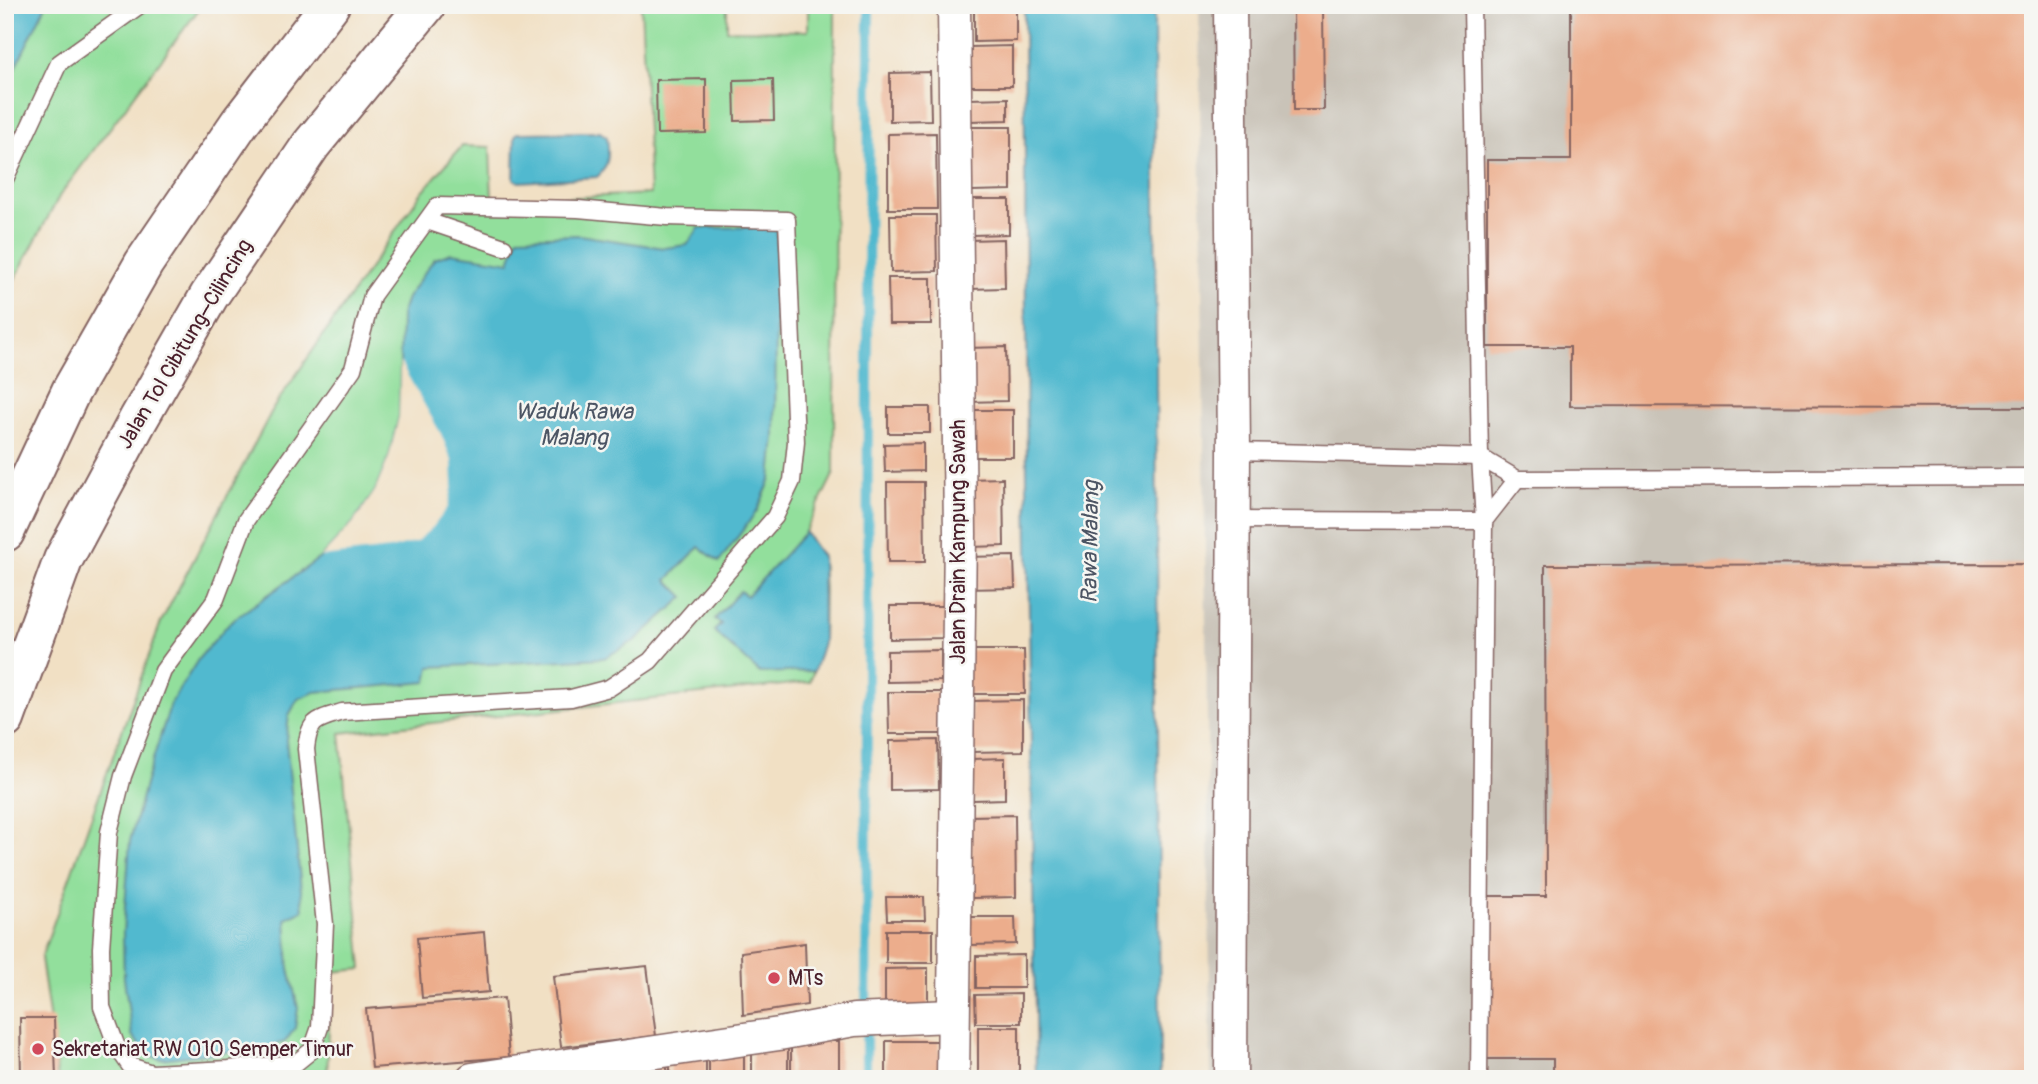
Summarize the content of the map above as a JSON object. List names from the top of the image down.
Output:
{
  "streets": {
    "highway": ["Jalan Tol Cibitung–Cilincing"],
    "street": ["Jalan Drain Kampung Sawah"]
  },
  "water": ["Waduk Rawa Malang", "Rawa Malang"],
  "places": ["MTs", "Sekretariat RW 010 Semper Timur"]
}
